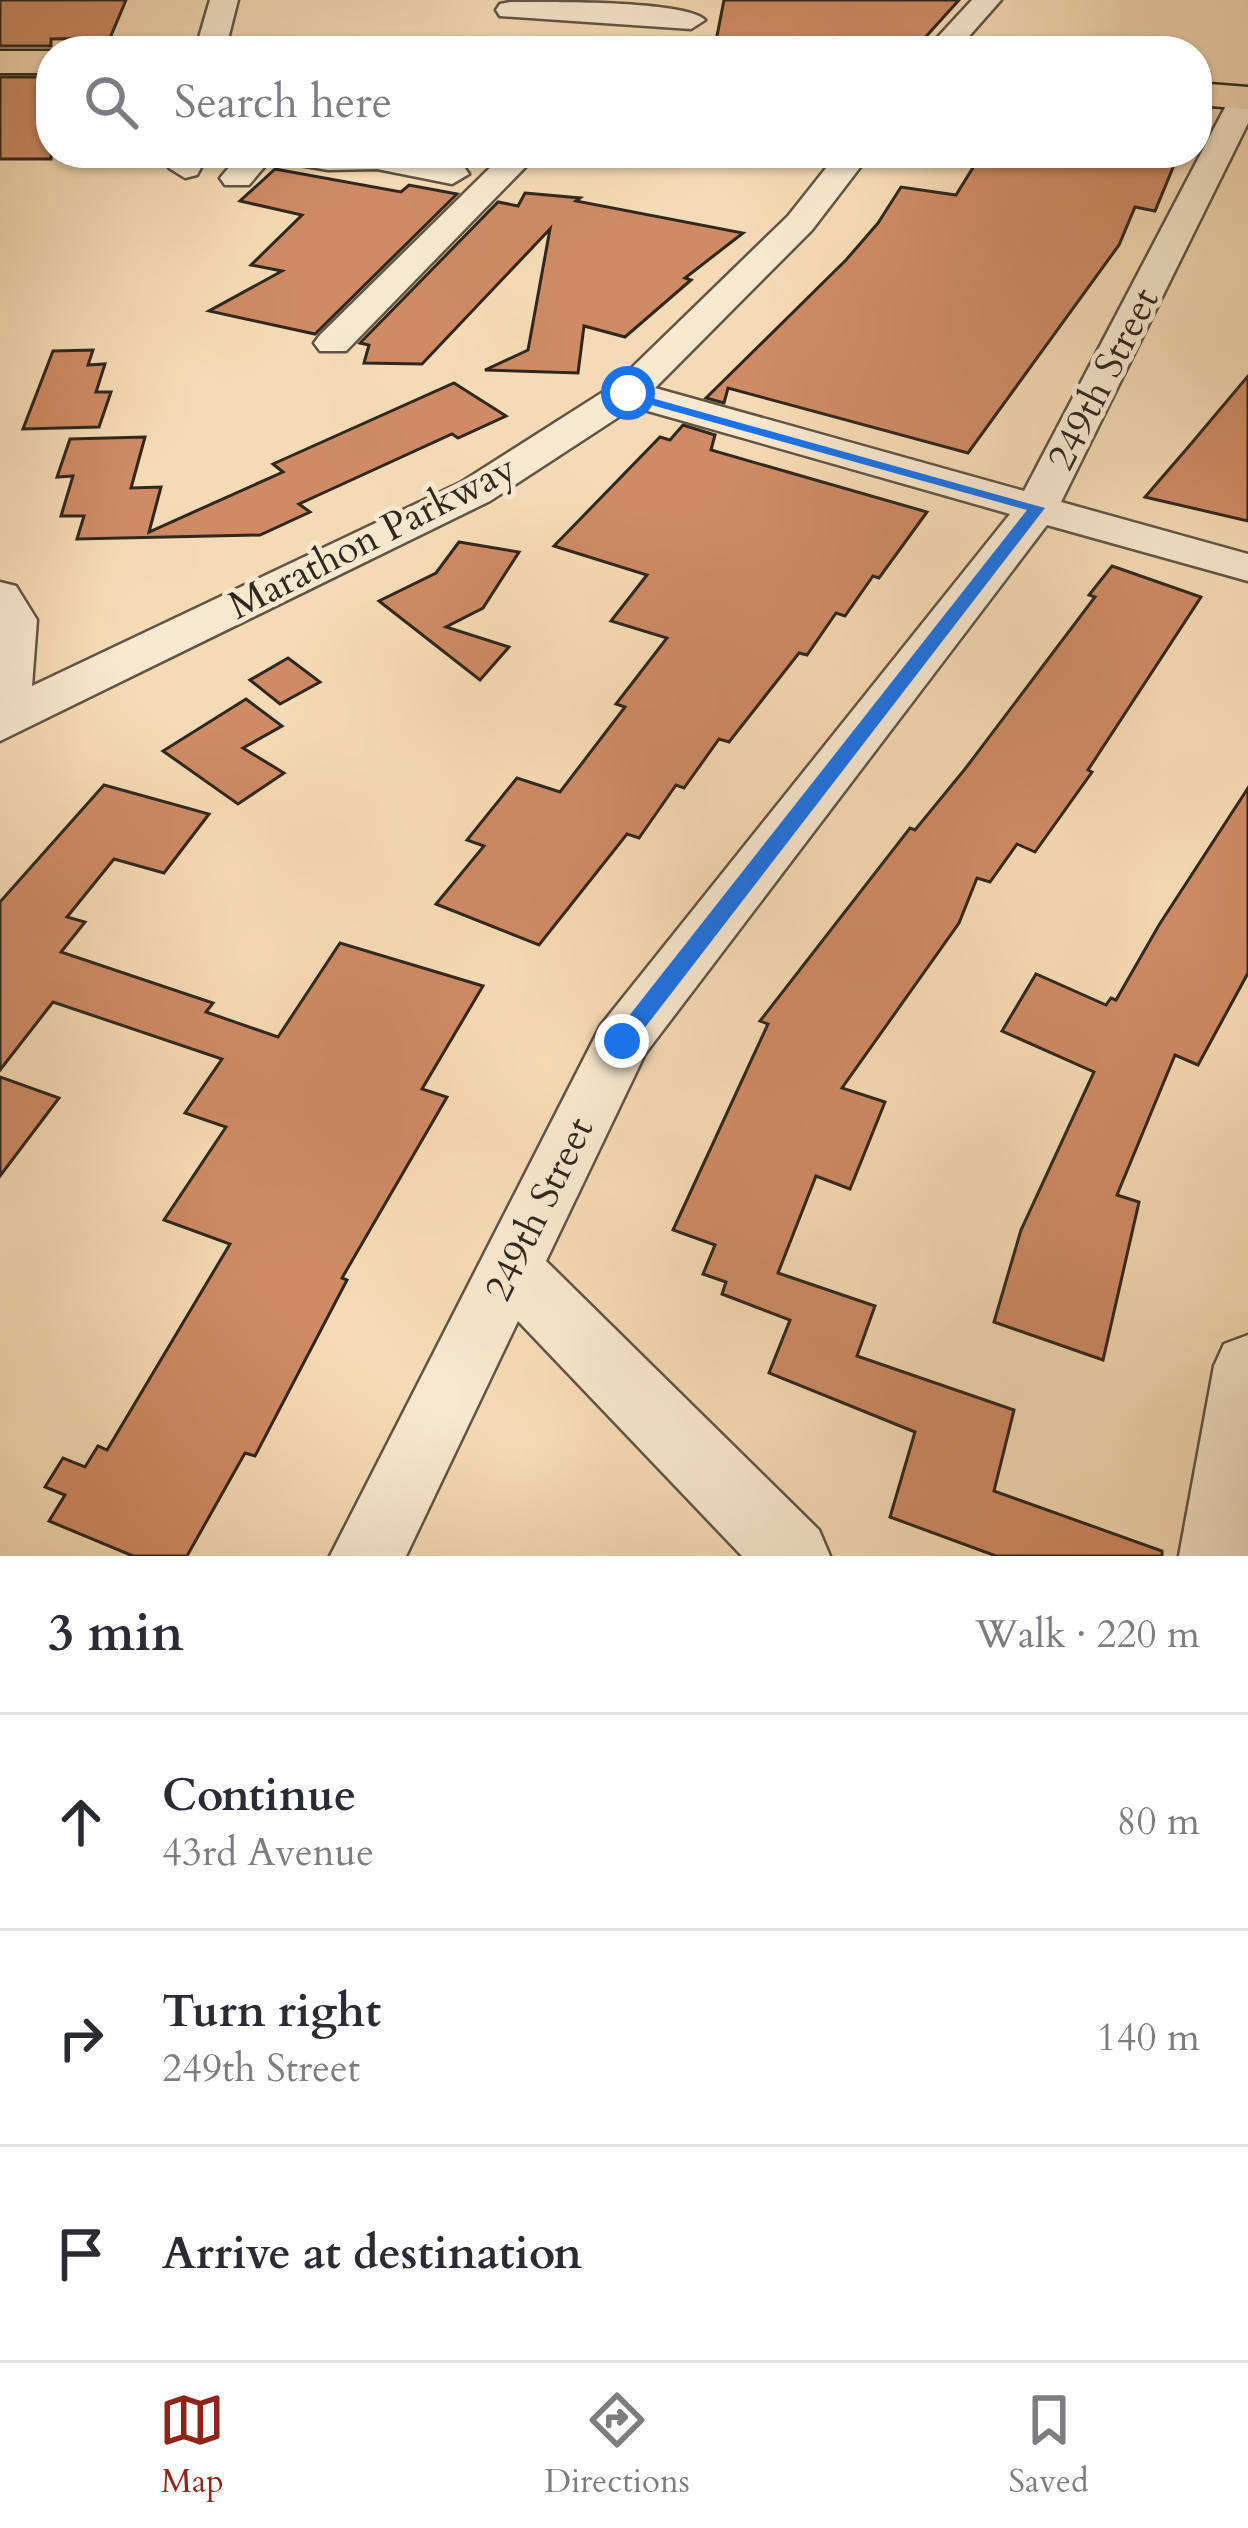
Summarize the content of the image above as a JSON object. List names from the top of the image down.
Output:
{
  "streets": {
    "street": ["249th Street", "Marathon Parkway"]
  },
  "page": {
    "search": "Search here",
    "heading": ["3 min", "Walk · 220 m"],
    "list": [
      ["Continue", "43rd Avenue", "80 m"],
      ["Turn right", "249th Street", "140 m"],
      "Arrive at destination"
    ],
    "nav": ["Map", "Directions", "Saved"]
  }
}
